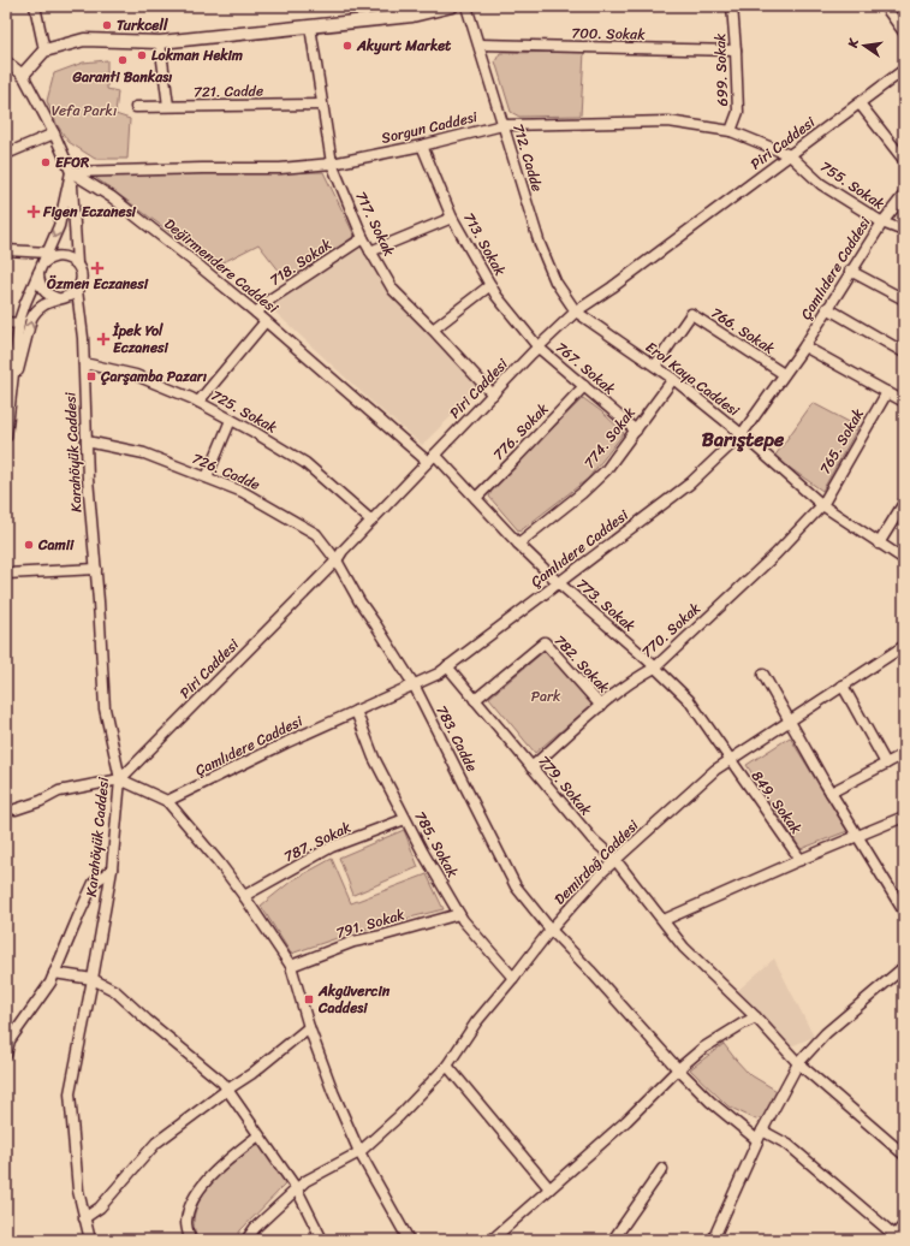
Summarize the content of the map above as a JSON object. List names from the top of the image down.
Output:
{
  "streets": {
    "street": [
      "700. Sokak",
      "699. Sokak",
      "721. Cadde",
      "Sorgun Caddesi",
      "Piri Caddesi",
      "712. Cadde",
      "755. Sokak",
      "717. Sokak",
      "713. Sokak",
      "718. Sokak",
      "Değirmendere Caddesi",
      "Çamlıdere Caddesi",
      "766. Sokak",
      "767. Sokak",
      "Erol Kaya Caddesi",
      "725. Sokak",
      "776. Sokak",
      "774. Sokak",
      "765. Sokak",
      "Karahöyük Caddesi",
      "726. Cadde",
      "773. Sokak",
      "770. Sokak",
      "782. Sokak",
      "783. Cadde",
      "779. Sokak",
      "849. Sokak",
      "787. Sokak",
      "785. Sokak",
      "Demirdağ Caddesi",
      "791. Sokak"
    ]
  },
  "crossings": [
    ["700. Sokak", "699. Sokak"],
    ["700. Sokak", "712. Cadde"],
    ["699. Sokak", "Sorgun Caddesi"],
    ["721. Cadde", "717. Sokak"],
    ["Sorgun Caddesi", "Piri Caddesi"],
    ["Sorgun Caddesi", "712. Cadde"],
    ["Sorgun Caddesi", "755. Sokak"],
    ["Sorgun Caddesi", "717. Sokak"],
    ["Sorgun Caddesi", "713. Sokak"],
    ["Sorgun Caddesi", "Değirmendere Caddesi"],
    ["Piri Caddesi", "712. Cadde"],
    ["Piri Caddesi", "755. Sokak"],
    ["Piri Caddesi", "717. Sokak"],
    ["Piri Caddesi", "713. Sokak"],
    ["Piri Caddesi", "Değirmendere Caddesi"],
    ["Piri Caddesi", "767. Sokak"],
    ["Piri Caddesi", "Erol Kaya Caddesi"],
    ["Piri Caddesi", "725. Sokak"],
    ["Piri Caddesi", "Karahöyük Caddesi"],
    ["Piri Caddesi", "726. Cadde"],
    ["Piri Caddesi", "773. Sokak"],
    ["Piri Caddesi", "783. Cadde"],
    ["712. Cadde", "Erol Kaya Caddesi"],
    ["755. Sokak", "Çamlıdere Caddesi"],
    ["717. Sokak", "718. Sokak"],
    ["713. Sokak", "767. Sokak"],
    ["718. Sokak", "Değirmendere Caddesi"],
    ["Çamlıdere Caddesi", "766. Sokak"],
    ["Çamlıdere Caddesi", "Erol Kaya Caddesi"],
    ["Çamlıdere Caddesi", "773. Sokak"],
    ["Çamlıdere Caddesi", "783. Cadde"],
    ["Çamlıdere Caddesi", "779. Sokak"],
    ["Çamlıdere Caddesi", "785. Sokak"],
    ["766. Sokak", "Erol Kaya Caddesi"],
    ["767. Sokak", "776. Sokak"],
    ["767. Sokak", "774. Sokak"],
    ["Erol Kaya Caddesi", "774. Sokak"],
    ["Erol Kaya Caddesi", "765. Sokak"],
    ["Erol Kaya Caddesi", "770. Sokak"],
    ["725. Sokak", "Karahöyük Caddesi"],
    ["776. Sokak", "773. Sokak"],
    ["774. Sokak", "773. Sokak"],
    ["765. Sokak", "770. Sokak"],
    ["Karahöyük Caddesi", "726. Cadde"],
    ["726. Cadde", "783. Cadde"],
    ["773. Sokak", "770. Sokak"],
    ["773. Sokak", "849. Sokak"],
    ["773. Sokak", "Demirdağ Caddesi"],
    ["770. Sokak", "782. Sokak"],
    ["770. Sokak", "779. Sokak"],
    ["782. Sokak", "779. Sokak"],
    ["783. Cadde", "Demirdağ Caddesi"],
    ["779. Sokak", "Demirdağ Caddesi"],
    ["849. Sokak", "Demirdağ Caddesi"],
    ["787. Sokak", "785. Sokak"],
    ["785. Sokak", "Demirdağ Caddesi"],
    ["785. Sokak", "791. Sokak"]
  ],
  "districts": ["Barıştepe"],
  "parks": ["Vefa Parkı", "Park"],
  "places": {
    "other": [
      "Turkcell",
      "Akyurt Market",
      "Lokman Hekim",
      "Garanti Bankası",
      "EFOR",
      "Camii"
    ],
    "health": ["Figen Eczanesi", "Özmen Eczanesi", "İpek Yol Eczanesi"],
    "transit": ["Çarşamba Pazarı", "Akgüvercin Caddesi"]
  },
  "north": "left"
}
